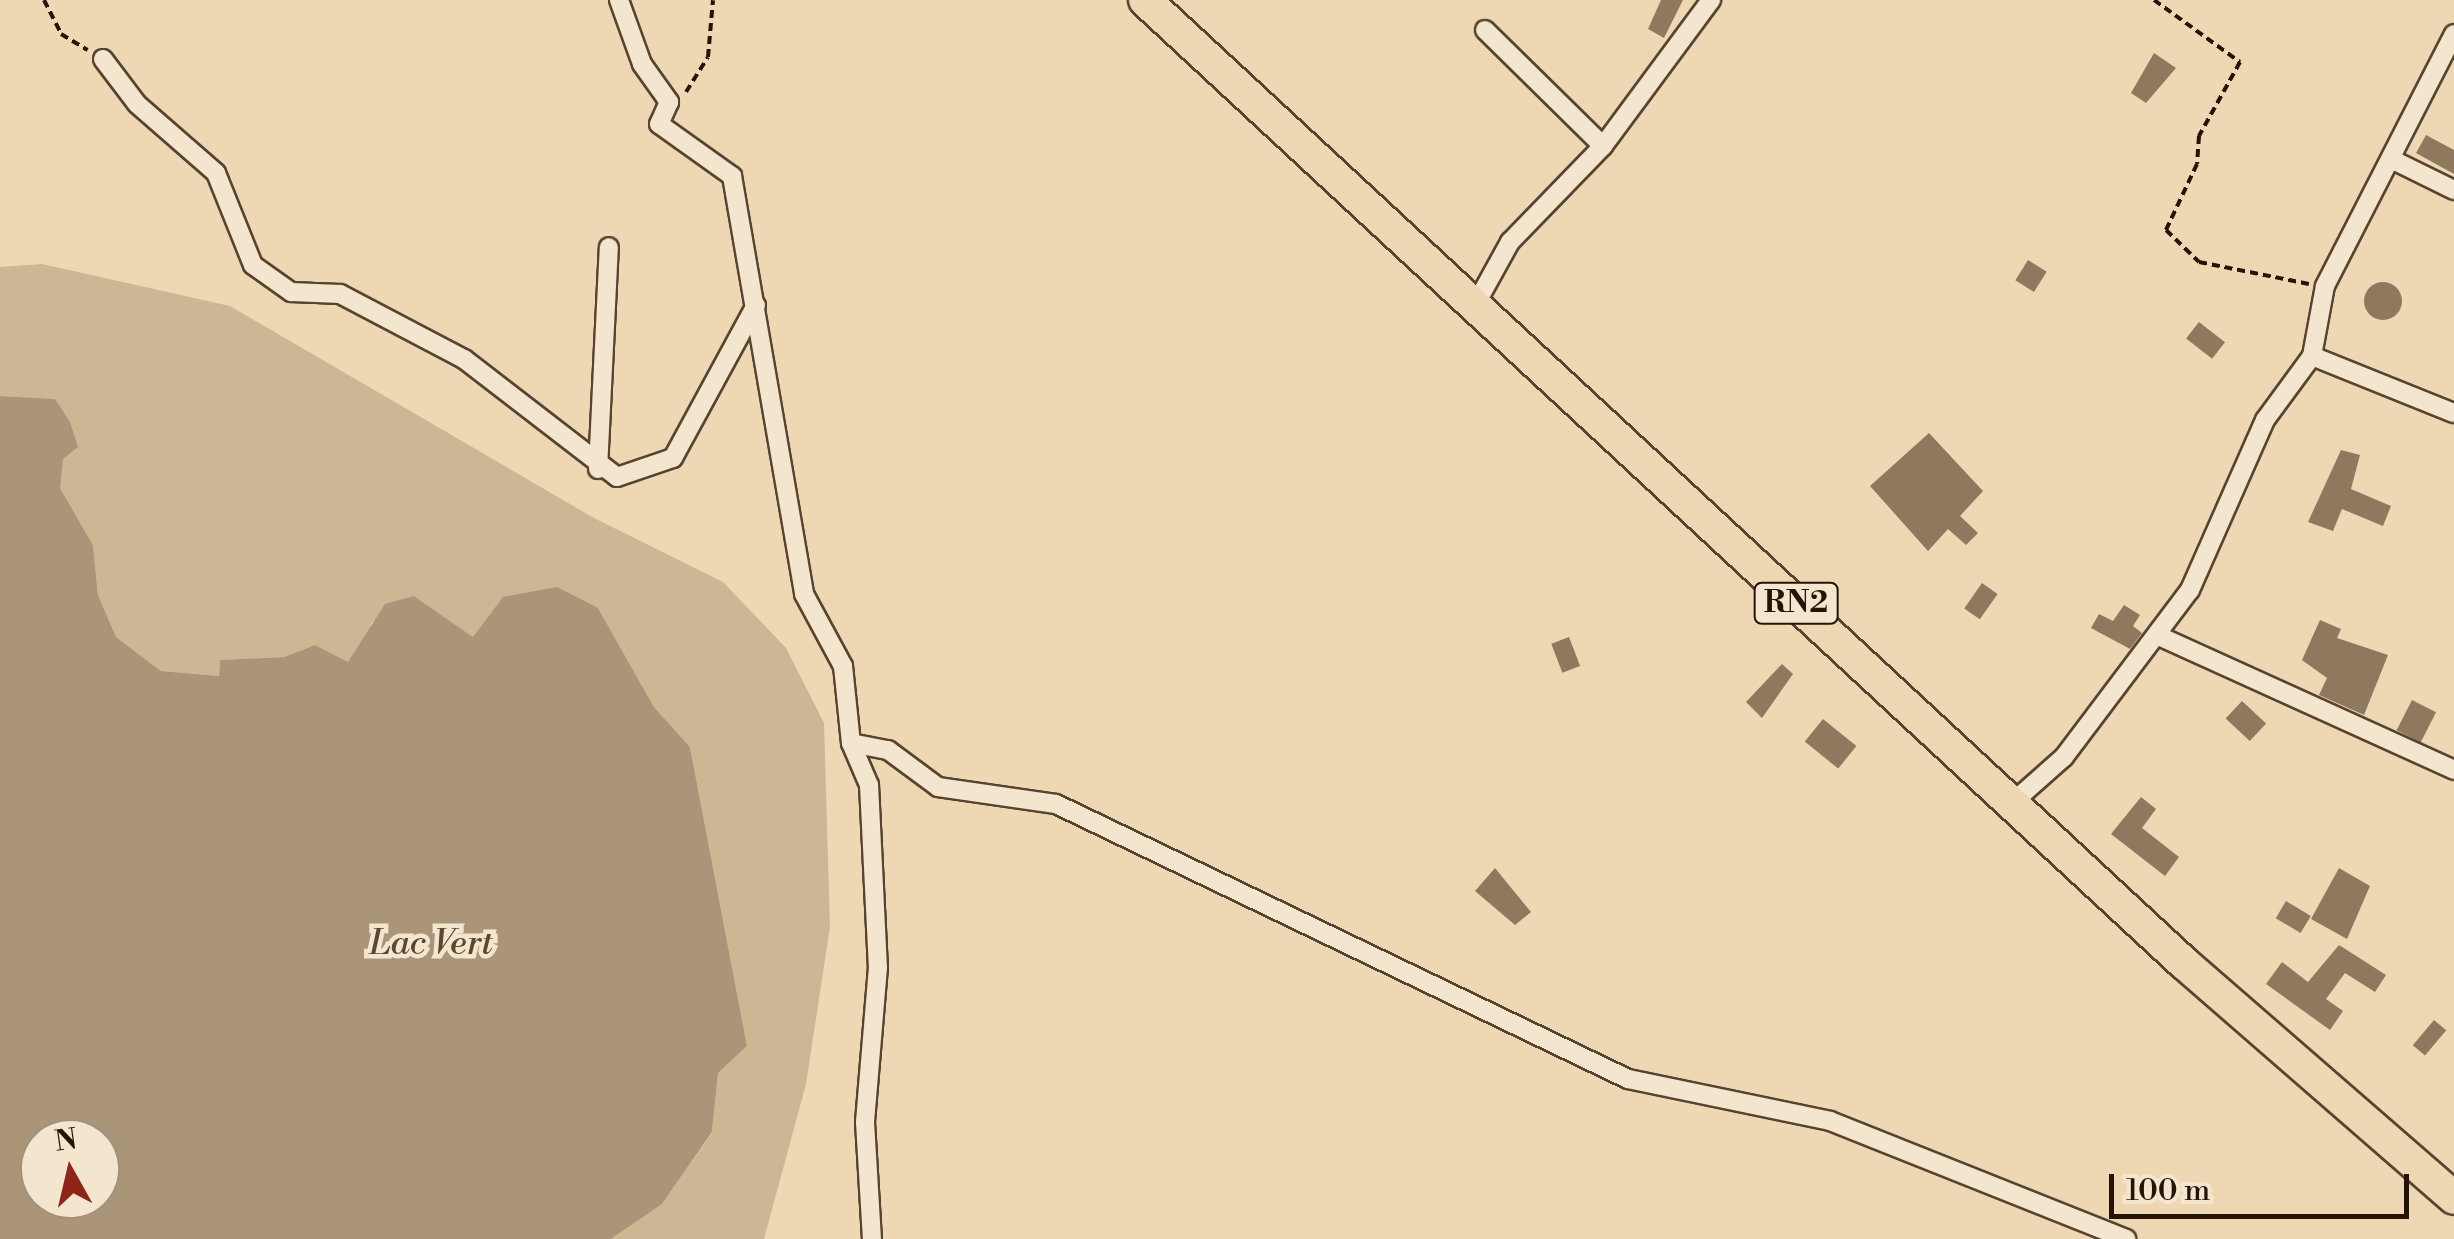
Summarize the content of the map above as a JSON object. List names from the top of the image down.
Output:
{
  "streets": {
    "highway": ["RN2"]
  },
  "water": ["Lac Vert"],
  "scale_bar": "100 m",
  "north": "top"
}
